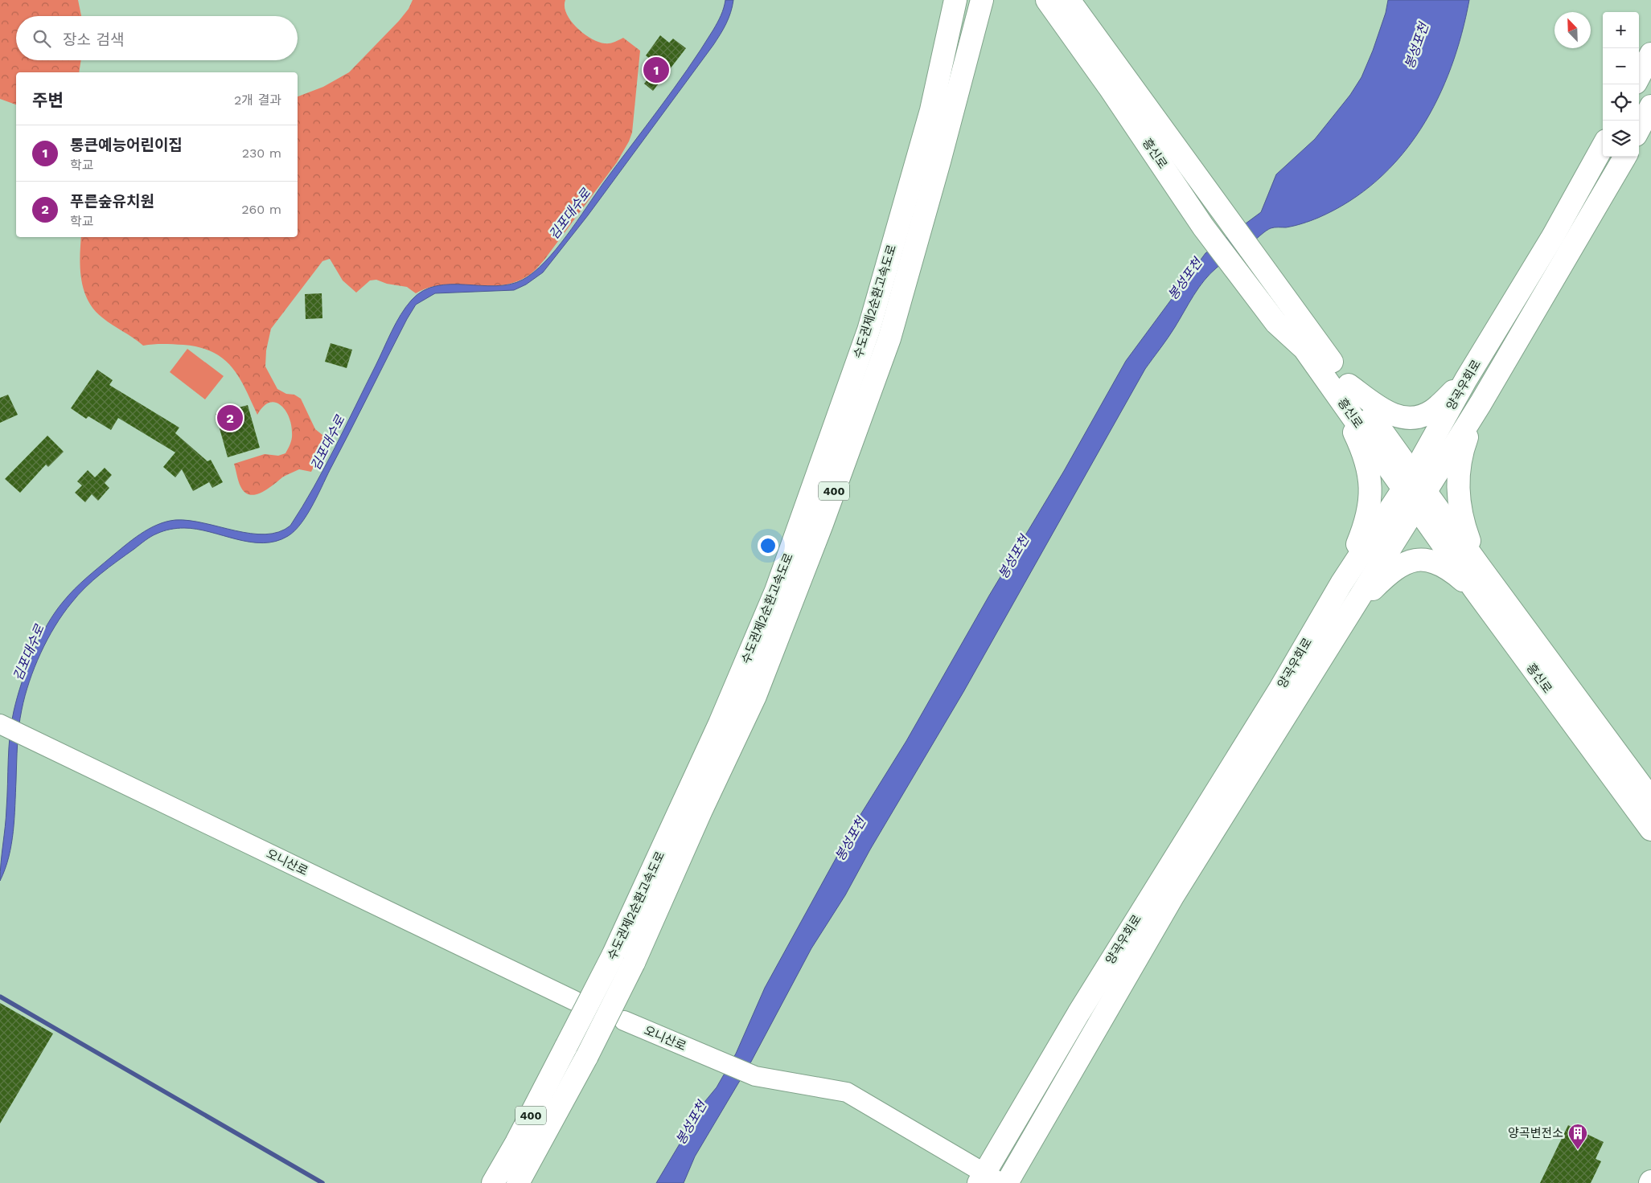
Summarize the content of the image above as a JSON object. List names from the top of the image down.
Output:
{
  "streets": {
    "main road": [
      "흥신로",
      "수도권제2순환고속도로",
      "양곡우회로",
      "400"
    ],
    "street": ["오니산로"]
  },
  "crossings": [
    ["흥신로", "양곡우회로"],
    ["양곡우회로", "오니산로"]
  ],
  "water": ["봉성포천", "김포대수로"],
  "places": {
    "building": ["양곡변전소"]
  },
  "north": "top left",
  "page": {
    "map_buttons": ["+", "−"],
    "search": "장소 검색",
    "pins": ["1", "2"],
    "heading": ["주변", "2개 결과"],
    "list": [
      {
        "mark": "1",
        "name": "통큰예능어린이집",
        "note": "학교",
        "value": "230 m"
      },
      {
        "mark": "2",
        "name": "푸른숲유치원",
        "note": "학교",
        "value": "260 m"
      }
    ]
  }
}
